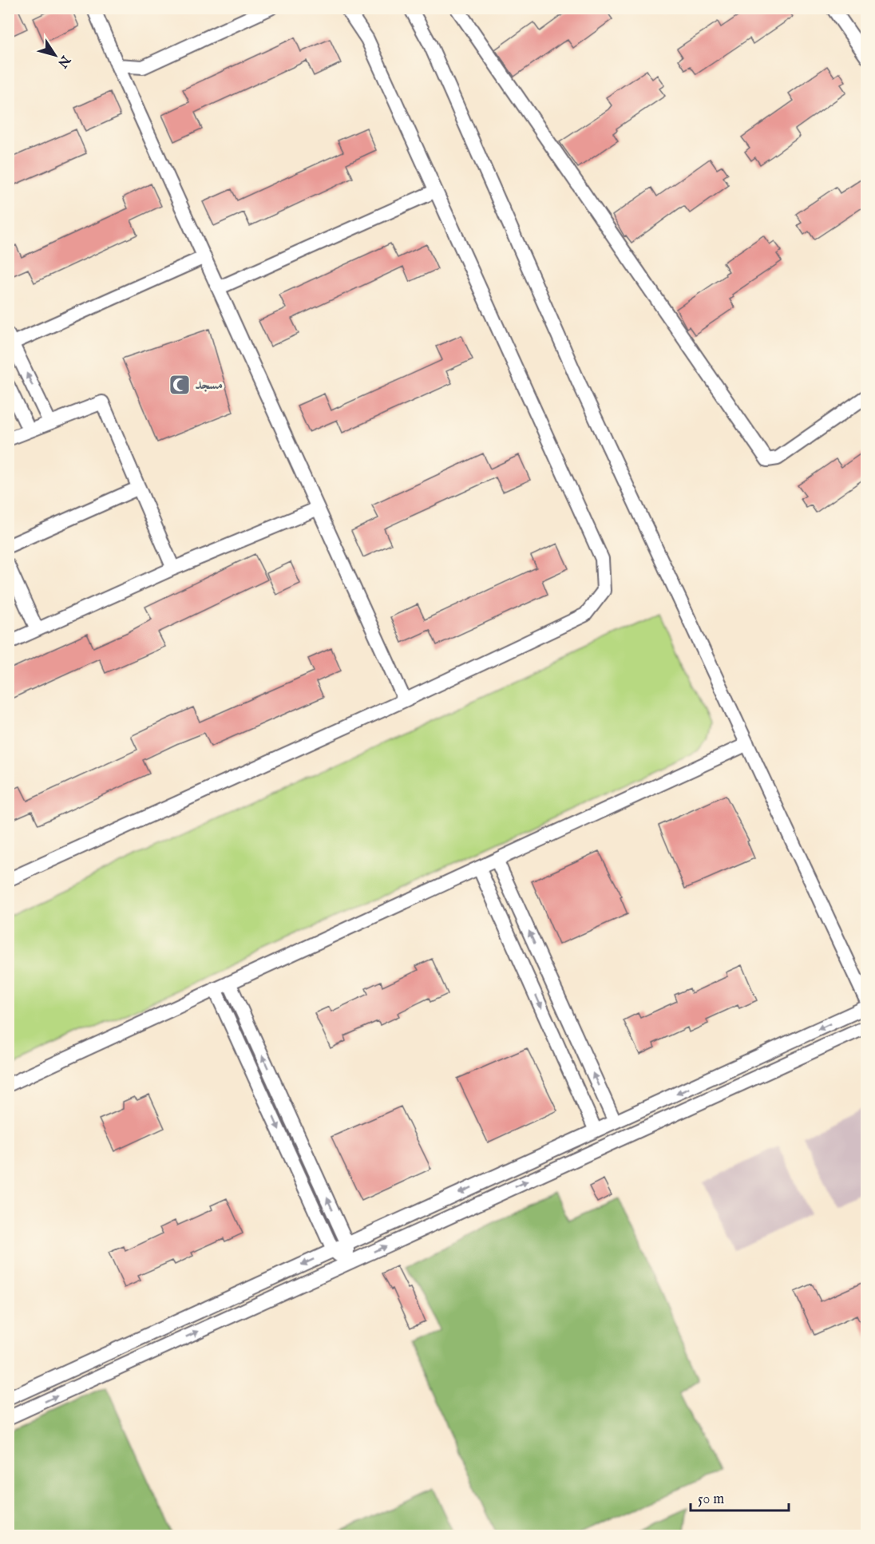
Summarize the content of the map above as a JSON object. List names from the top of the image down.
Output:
{
  "places": {
    "mosque": ["مسجد"]
  },
  "scale_bar": "50 m",
  "north": "bottom right"
}
